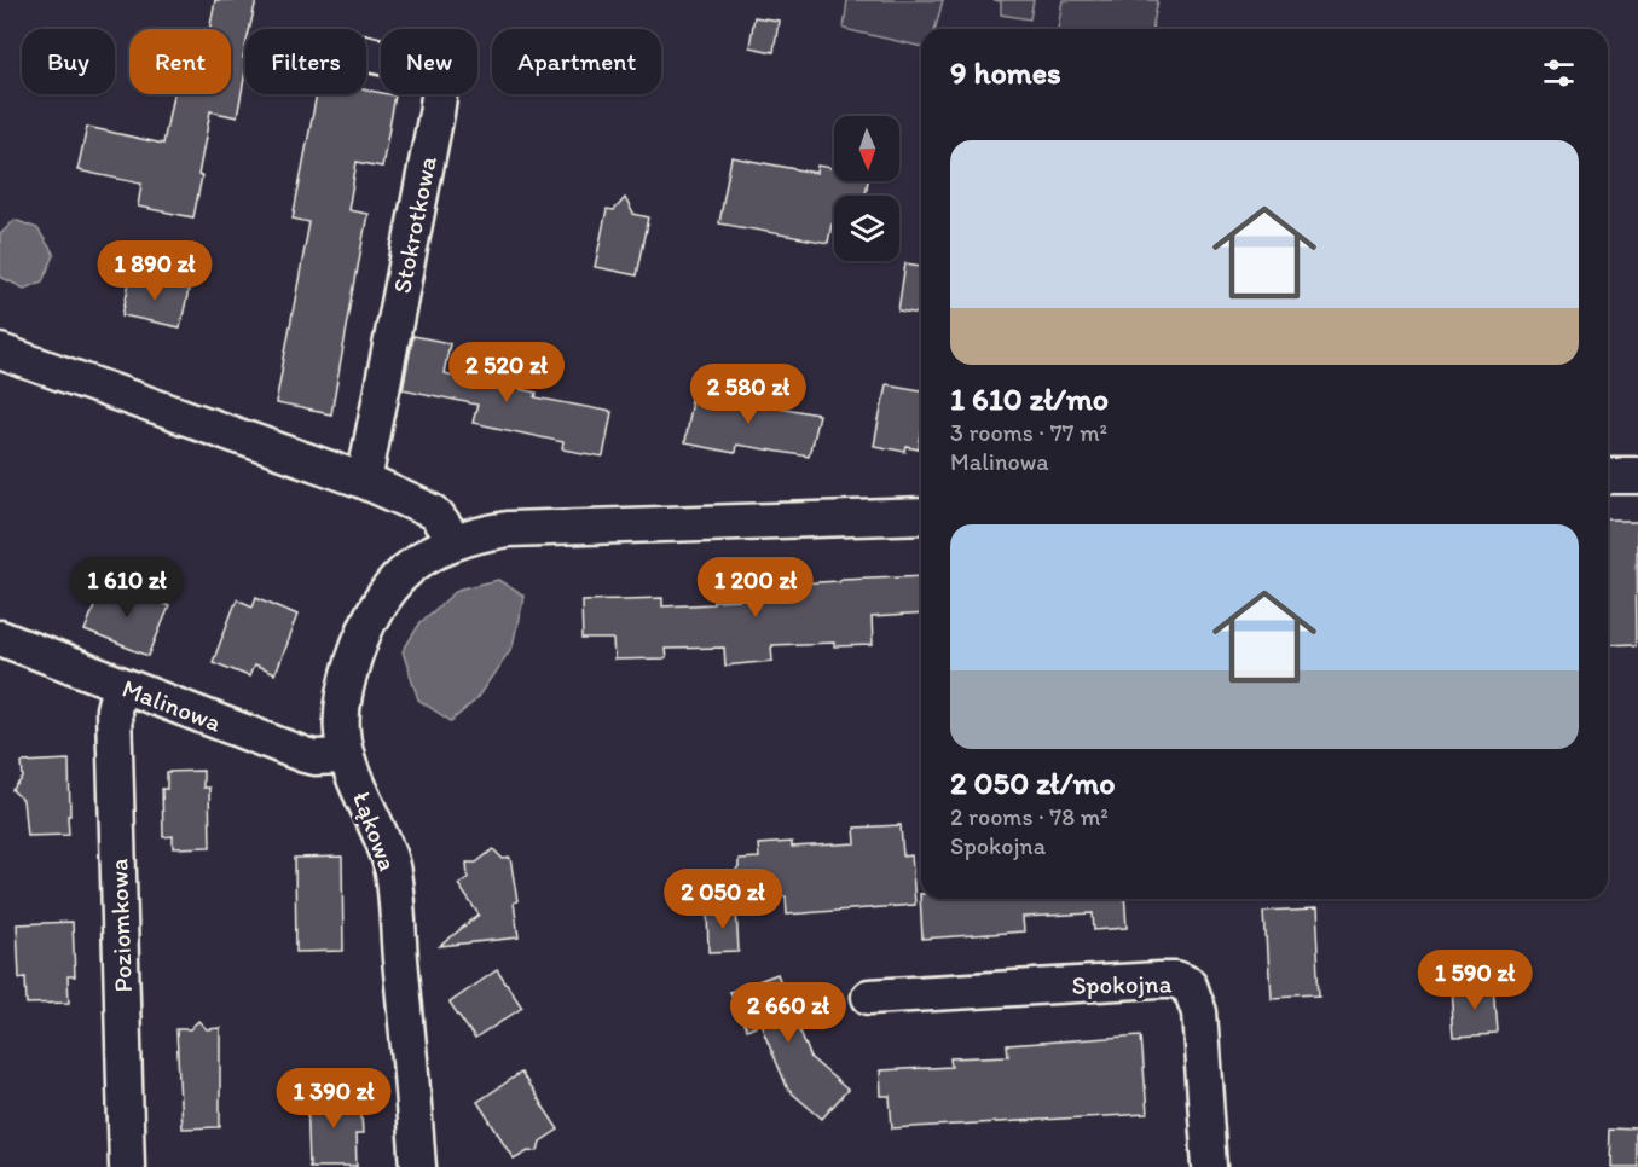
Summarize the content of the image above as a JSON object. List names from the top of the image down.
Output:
{
  "streets": {
    "street": [
      "Stokrotkowa",
      "Malinowa",
      "Łąkowa",
      "Poziomkowa",
      "Spokojna"
    ]
  },
  "crossings": [
    ["Malinowa", "Łąkowa"],
    ["Malinowa", "Poziomkowa"]
  ],
  "north": "bottom",
  "page": {
    "chip": [
      "Buy",
      "Rent",
      "Filters",
      "New",
      "Apartment"
    ],
    "heading": "9 homes",
    "list": [
      {
        "name": "1 610 zł/mo",
        "note": "3 rooms · 77 m² · Malinowa"
      },
      {
        "name": "2 050 zł/mo",
        "note": "2 rooms · 78 m² · Spokojna"
      }
    ],
    "price": [
      "1 890 zł",
      "2 520 zł",
      "2 580 zł",
      "1 610 zł",
      "1 200 zł",
      "2 050 zł",
      "1 590 zł",
      "2 660 zł",
      "1 390 zł"
    ]
  }
}
